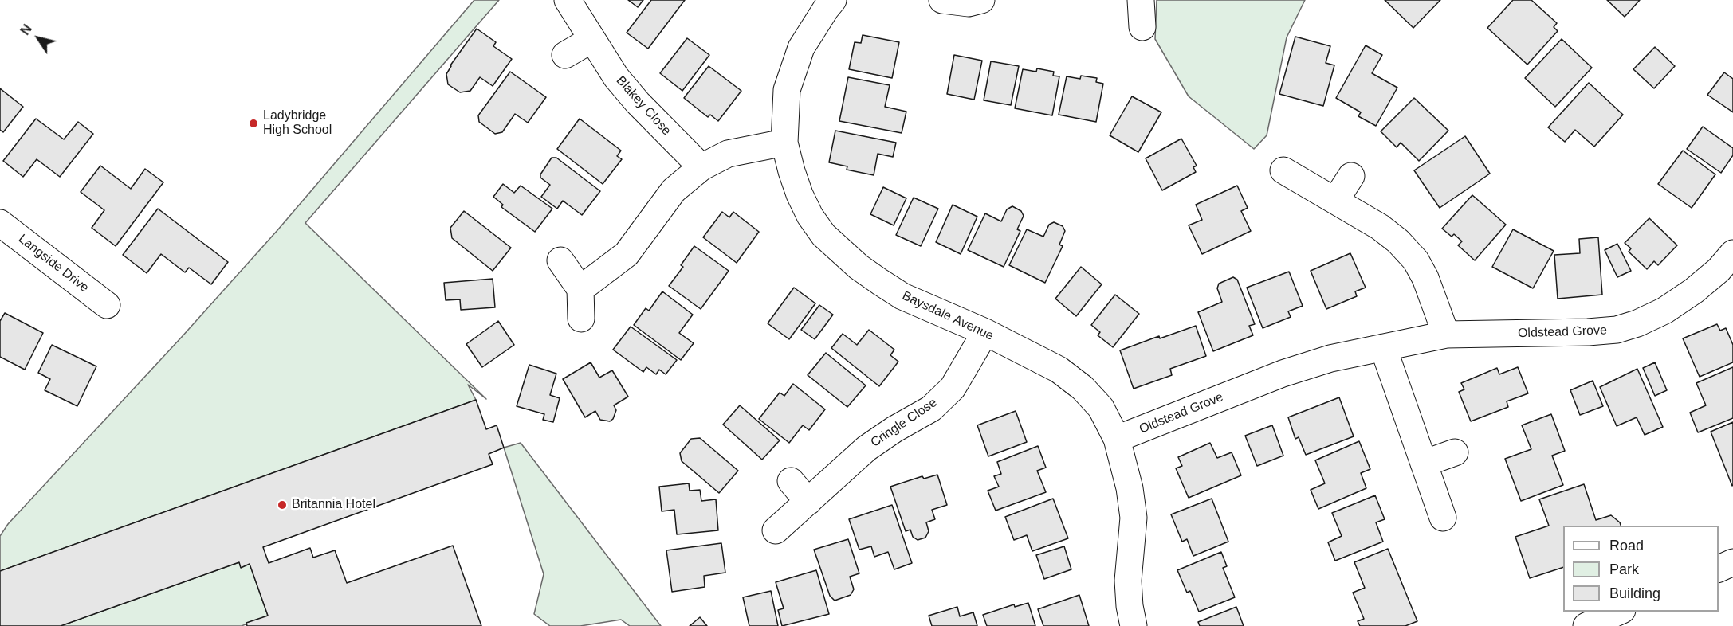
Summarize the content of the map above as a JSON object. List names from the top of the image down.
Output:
{
  "streets": {
    "main road": [
      "Blakey Close",
      "Langside Drive",
      "Baysdale Avenue",
      "Oldstead Grove",
      "Cringle Close"
    ]
  },
  "crossings": [
    ["Baysdale Avenue", "Oldstead Grove"],
    ["Baysdale Avenue", "Cringle Close"]
  ],
  "places": ["Ladybridge High School", "Britannia Hotel"],
  "legend": ["Road", "Park", "Building"],
  "north": "top left"
}
